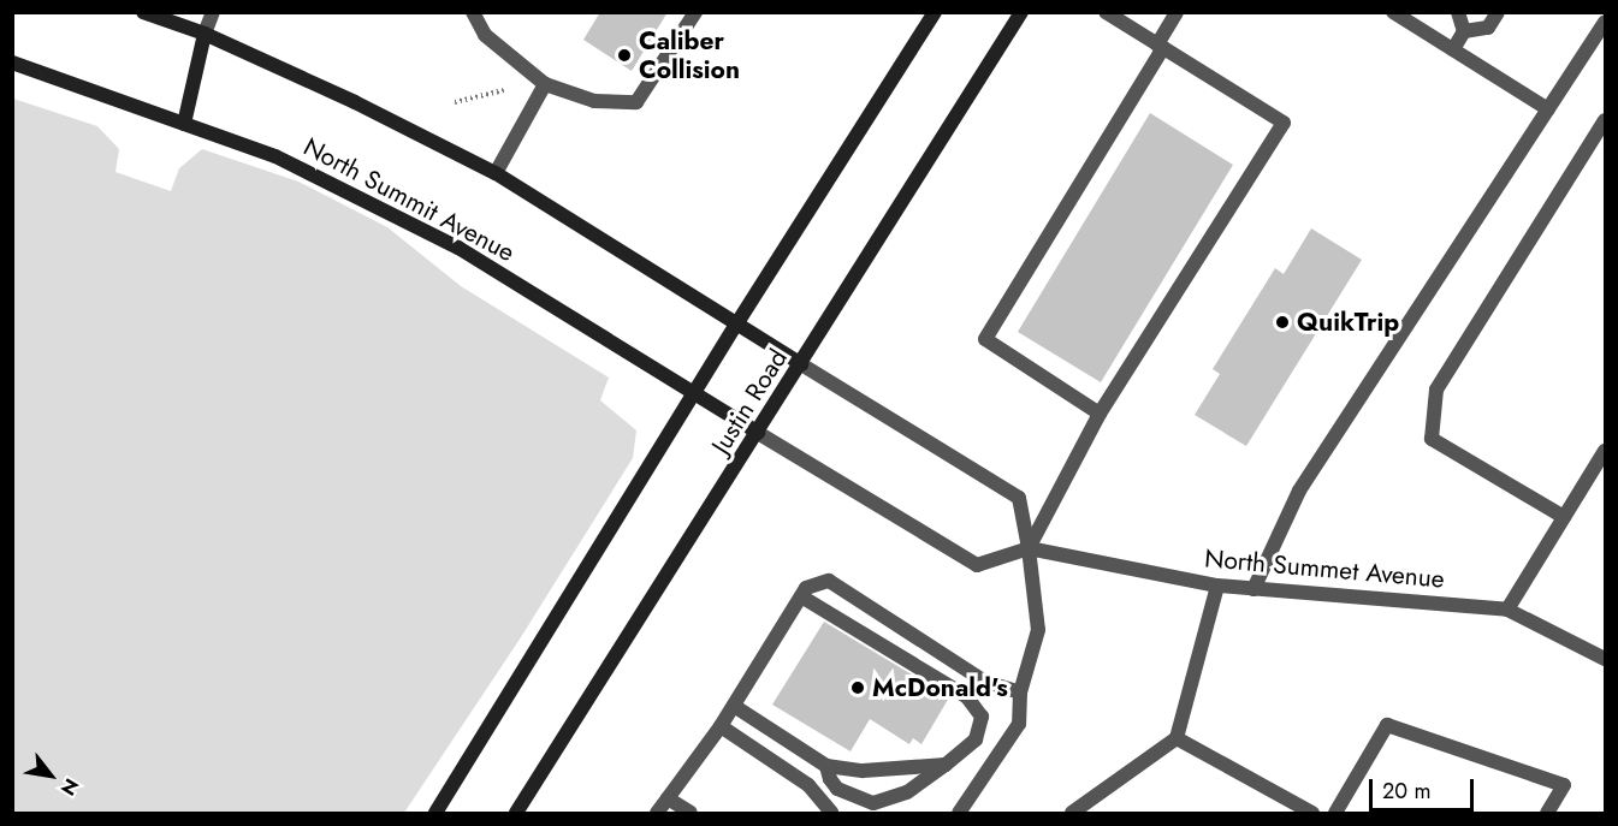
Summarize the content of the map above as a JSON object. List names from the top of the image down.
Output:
{
  "streets": {
    "main road": ["North Summit Avenue", "Justin Road"],
    "street": ["North Summet Avenue"]
  },
  "crossings": [
    ["North Summit Avenue", "Justin Road"]
  ],
  "places": ["Caliber Collision", "QuikTrip", "McDonald's"],
  "scale_bar": "20 m",
  "north": "bottom right"
}
